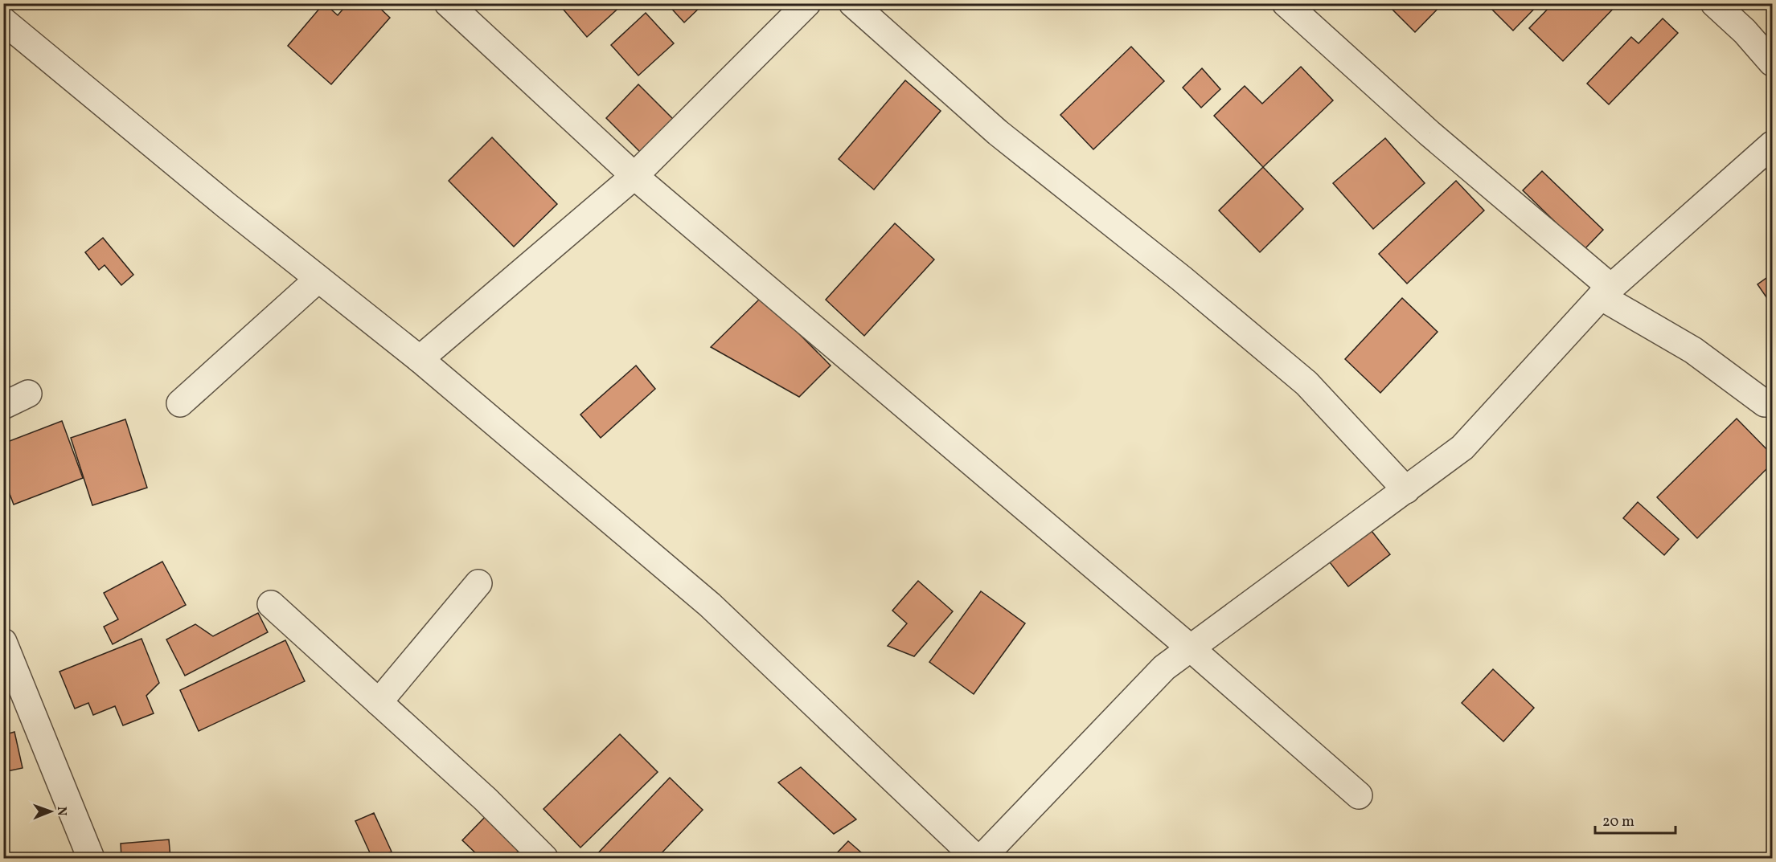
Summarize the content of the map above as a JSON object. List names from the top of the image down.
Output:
{
  "scale_bar": "20 m",
  "north": "right"
}
